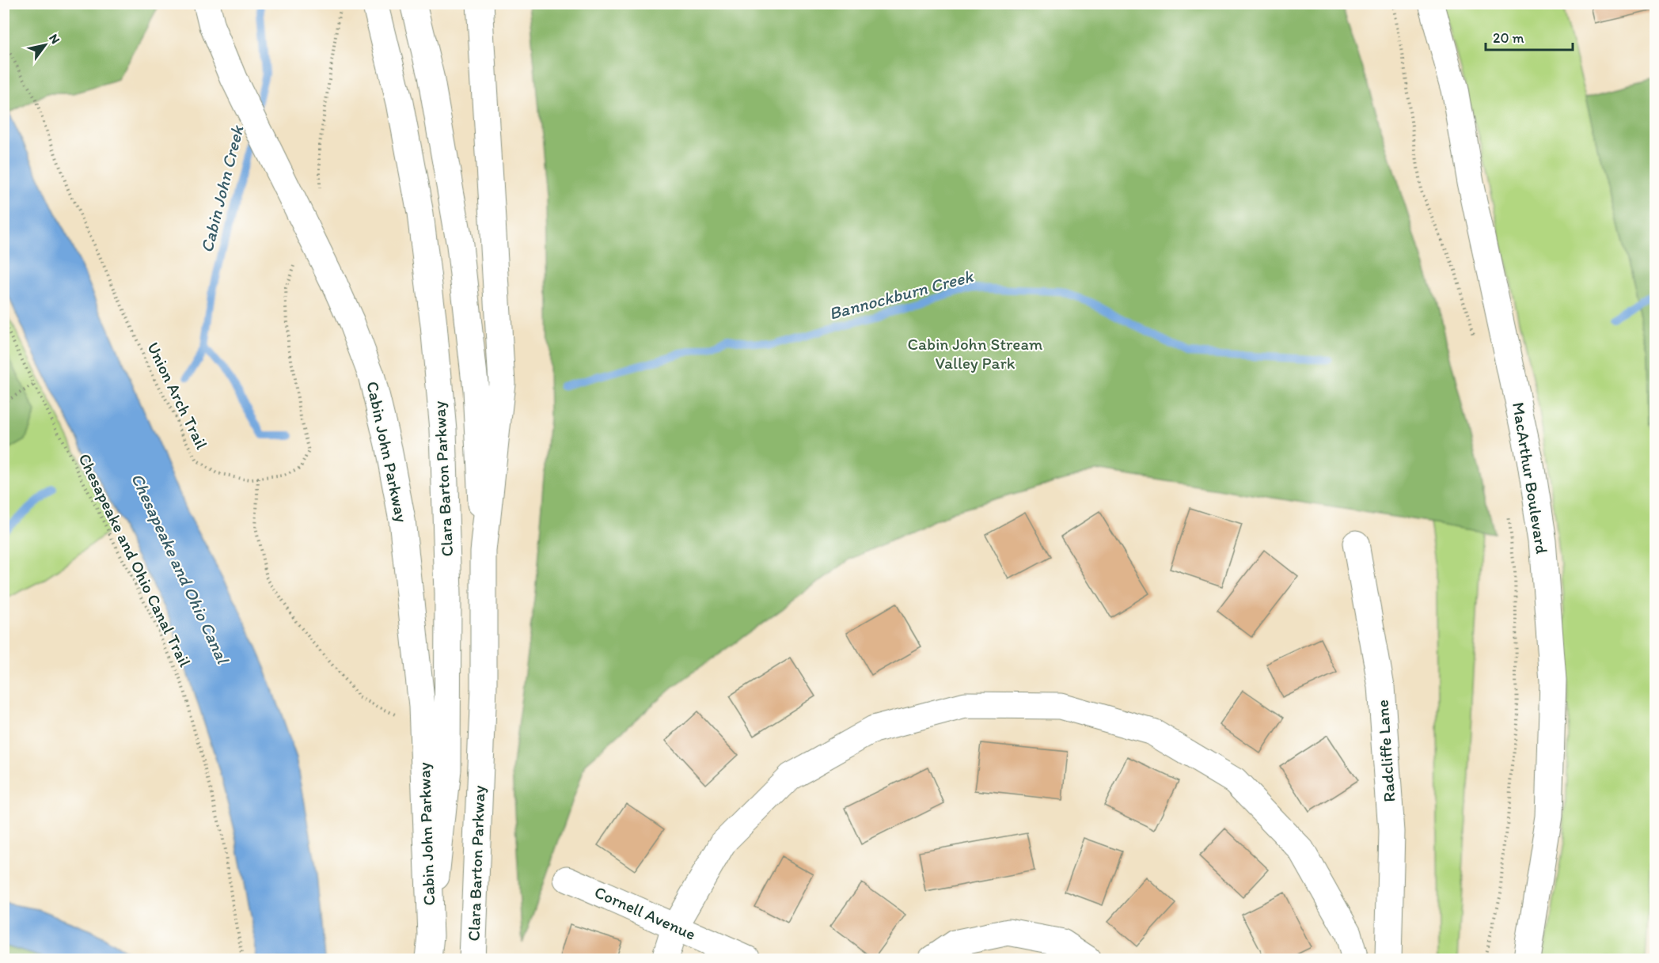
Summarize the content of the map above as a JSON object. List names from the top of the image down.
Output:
{
  "streets": {
    "main road": [
      "Cabin John Parkway",
      "MacArthur Boulevard",
      "Clara Barton Parkway",
      "Radcliffe Lane",
      "Cornell Avenue"
    ],
    "path": ["Union Arch Trail", "Chesapeake and Ohio Canal Trail"]
  },
  "crossings": [
    ["Cabin John Parkway", "Clara Barton Parkway"]
  ],
  "water": ["Cabin John Creek", "Bannockburn Creek", "Chesapeake and Ohio Canal"],
  "parks": ["Cabin John Stream Valley Park"],
  "scale_bar": "20 m",
  "north": "top right"
}
